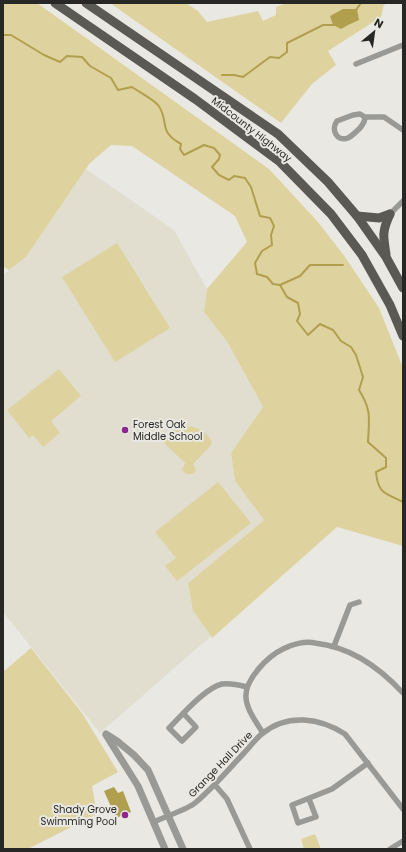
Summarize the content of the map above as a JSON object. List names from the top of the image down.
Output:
{
  "streets": {
    "main road": ["Midcounty Highway"],
    "street": ["Grange Hall Drive"]
  },
  "places": ["Forest Oak Middle School", "Shady Grove Swimming Pool"],
  "north": "top right"
}
